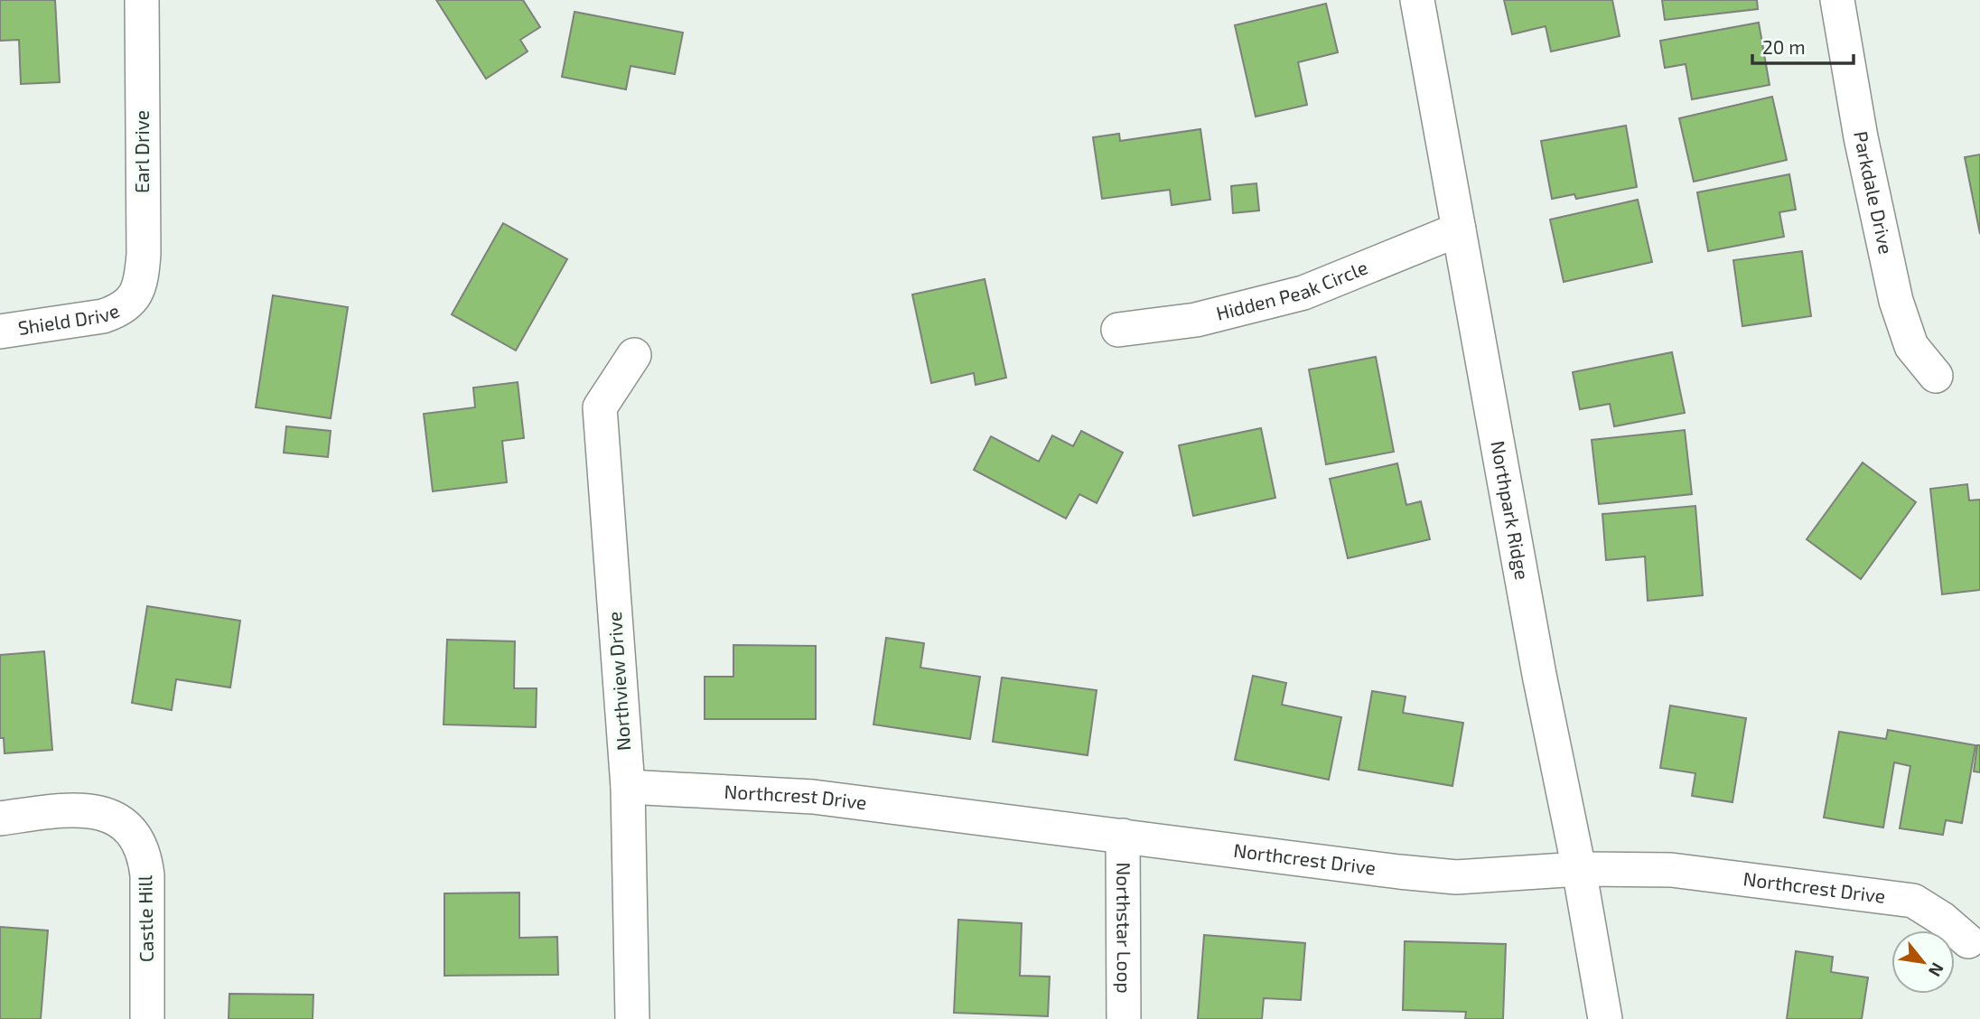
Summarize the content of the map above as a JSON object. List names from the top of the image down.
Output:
{
  "streets": {
    "street": [
      "Earl Drive",
      "Parkdale Drive",
      "Hidden Peak Circle",
      "Shield Drive",
      "Northpark Ridge",
      "Northview Drive",
      "Northcrest Drive",
      "Castle Hill",
      "Northstar Loop"
    ]
  },
  "crossings": [
    ["Earl Drive", "Shield Drive"],
    ["Hidden Peak Circle", "Northpark Ridge"],
    ["Northpark Ridge", "Northcrest Drive"],
    ["Northview Drive", "Northcrest Drive"],
    ["Northcrest Drive", "Northstar Loop"]
  ],
  "scale_bar": "20 m",
  "north": "bottom right"
}
